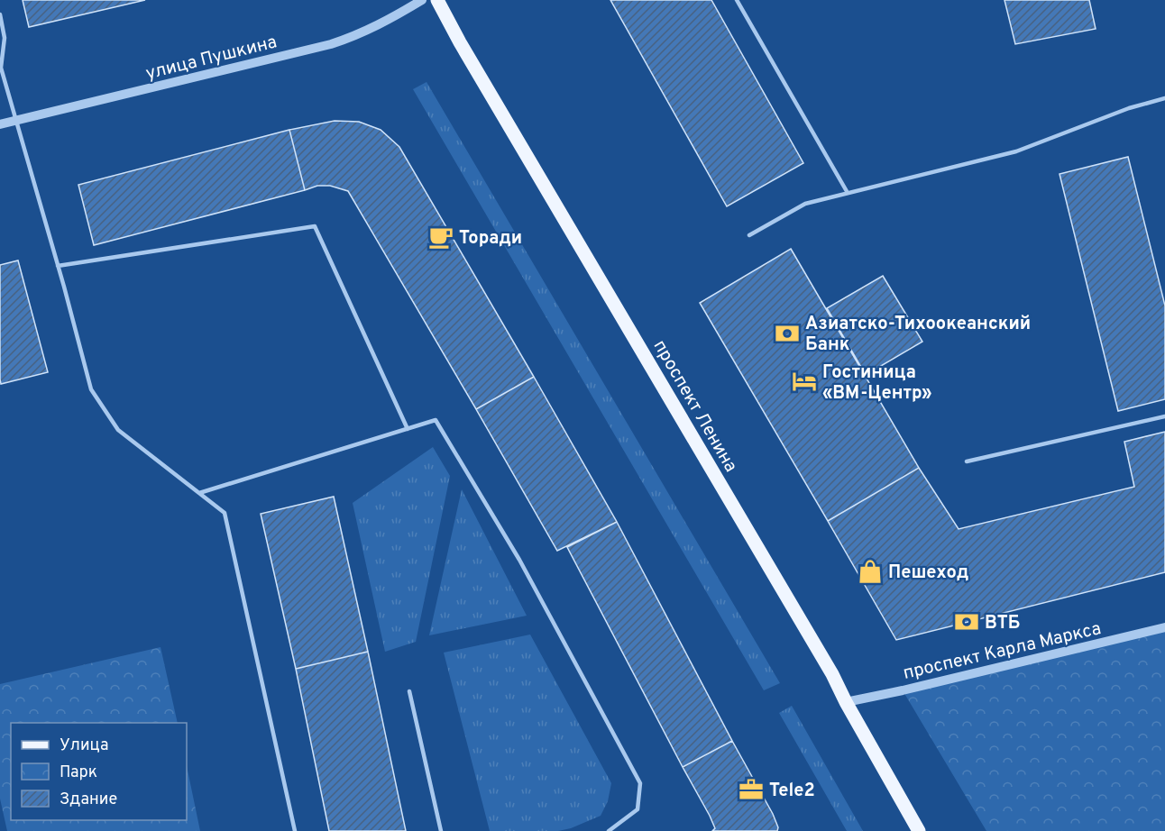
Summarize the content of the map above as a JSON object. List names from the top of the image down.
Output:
{
  "streets": {
    "main road": ["проспект Ленина"],
    "street": ["улица Пушкина", "проспект Карла Маркса"]
  },
  "crossings": [
    ["проспект Ленина", "проспект Карла Маркса"]
  ],
  "places": {
    "cafe": ["Торади"],
    "bank": ["Азиатско-Тихоокеанский Банк", "ВТБ"],
    "hotel": ["Гостиница «ВМ-Центр»"],
    "shop": ["Пешеход"],
    "office": ["Tele2"]
  },
  "legend": ["Улица", "Парк", "Здание"]
}
